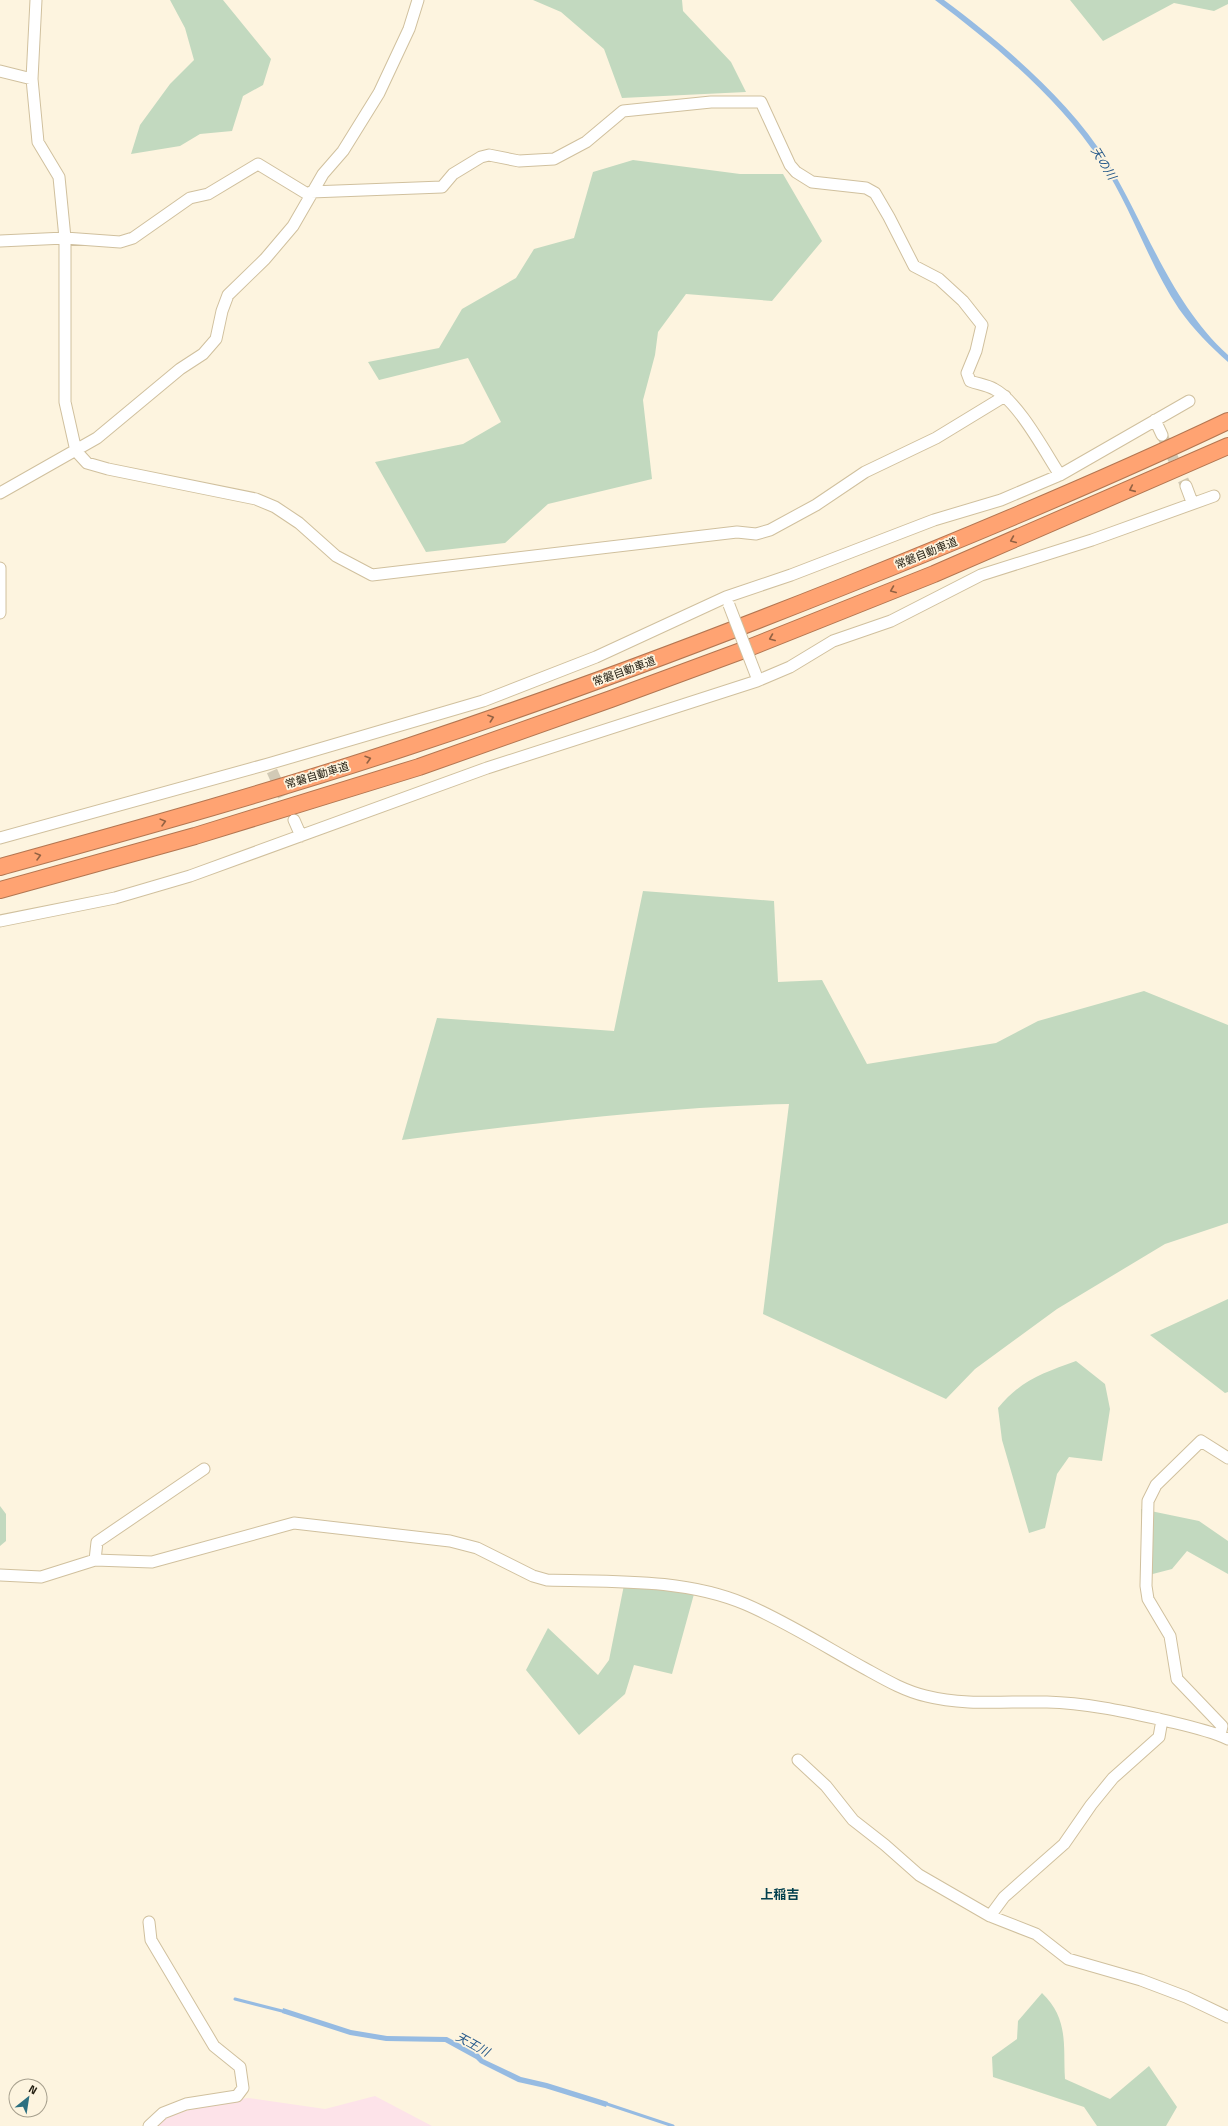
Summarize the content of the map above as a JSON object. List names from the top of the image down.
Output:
{
  "streets": {
    "highway": ["常磐自動車道"]
  },
  "districts": ["上稲吉"],
  "water": ["天の川", "天王川"],
  "north": "top right"
}
